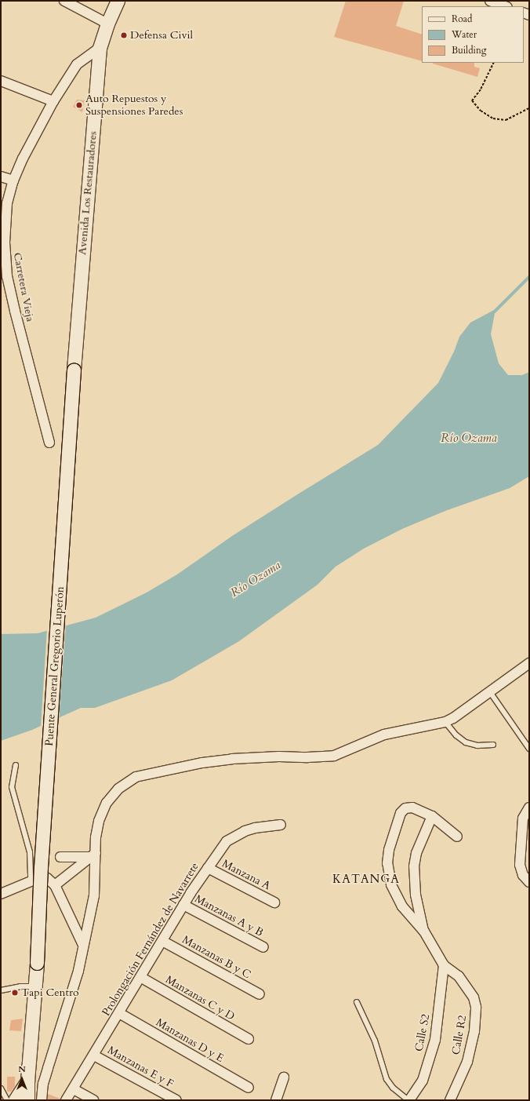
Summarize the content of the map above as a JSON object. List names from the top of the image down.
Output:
{
  "streets": {
    "street": [
      "Avenida Los Restauradores",
      "Carretera Vieja",
      "Puente General Gregorio Luperón",
      "Manzana A",
      "Manzanas A y B",
      "Prolongación Fernández de Navarrete",
      "Manzanas B y C",
      "Manzanas C y D",
      "Calle S2",
      "Calle R2",
      "Manzanas D y E",
      "Manzanas E y F"
    ]
  },
  "crossings": [
    ["Avenida Los Restauradores", "Carretera Vieja"],
    ["Avenida Los Restauradores", "Puente General Gregorio Luperón"],
    ["Manzana A", "Prolongación Fernández de Navarrete"],
    ["Manzanas A y B", "Prolongación Fernández de Navarrete"],
    ["Prolongación Fernández de Navarrete", "Manzanas B y C"],
    ["Prolongación Fernández de Navarrete", "Manzanas C y D"],
    ["Prolongación Fernández de Navarrete", "Manzanas D y E"],
    ["Prolongación Fernández de Navarrete", "Manzanas E y F"],
    ["Calle S2", "Calle R2"]
  ],
  "districts": ["KATANGA"],
  "water": ["Río Ozama"],
  "places": ["Defensa Civil", "Auto Repuestos y Suspensiones Paredes", "Tapi Centro"],
  "legend": ["Road", "Water", "Building"],
  "north": "top"
}
